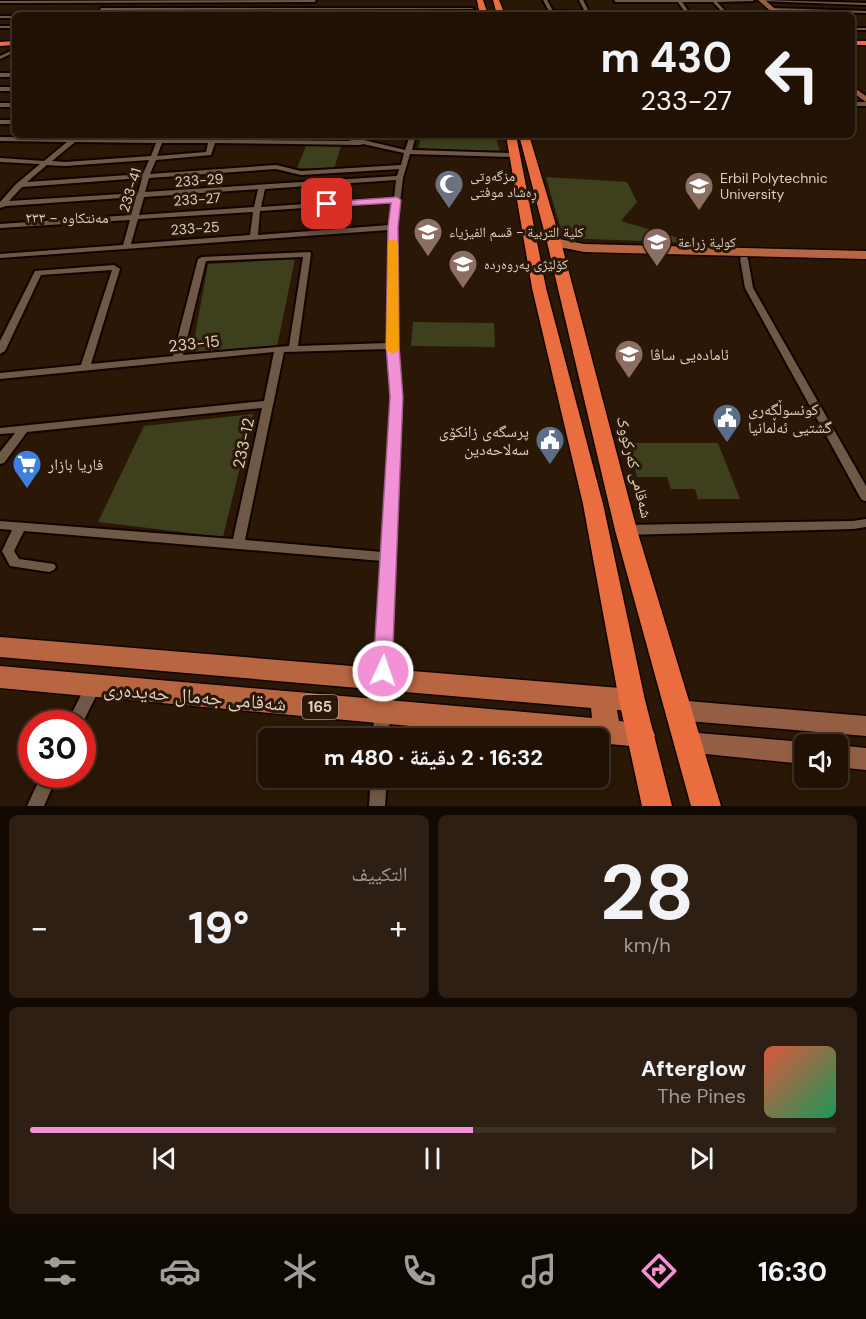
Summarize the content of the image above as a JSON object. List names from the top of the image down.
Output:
{
  "streets": {
    "highway": ["شەقامی کەرکووک"],
    "main road": ["شەقامی جەمال حەیدەری", "165"],
    "street": [
      "233-29",
      "233-41",
      "233-27",
      "233-25",
      "233-15",
      "233-12"
    ]
  },
  "crossings": [
    ["233-29", "233-41"],
    ["233-41", "233-27"],
    ["233-41", "233-25"],
    ["233-15", "233-12"]
  ],
  "districts": ["مەنتکاوە - ٢٣٣"],
  "places": {
    "mosque": ["مزگەوتی ڕەشاد موفتی"],
    "school or university": [
      "Erbil Polytechnic University",
      "كلية التربية - قسم الفيزياء",
      "كولية زراعة",
      "کۆلێژی پەروەردە",
      "ئامادەیی ساڤا"
    ],
    "public building": ["کونسوڵگەری گشتیی ئەڵمانیا", "پرسگەی زانکۆی سەلاحەدین"],
    "supermarket": ["فاريا بازار"]
  },
  "page": {
    "turn": ["430 m", "233-27"],
    "limit": "30",
    "trip": "16:32 · 2 دقيقة · 480 m",
    "tile": [
      ["28", "km/h"],
      "التكييف"
    ],
    "heat": ["−", "19°", "+"],
    "song": ["Afterglow", "The Pines"],
    "tabs": "16:30"
  }
}
